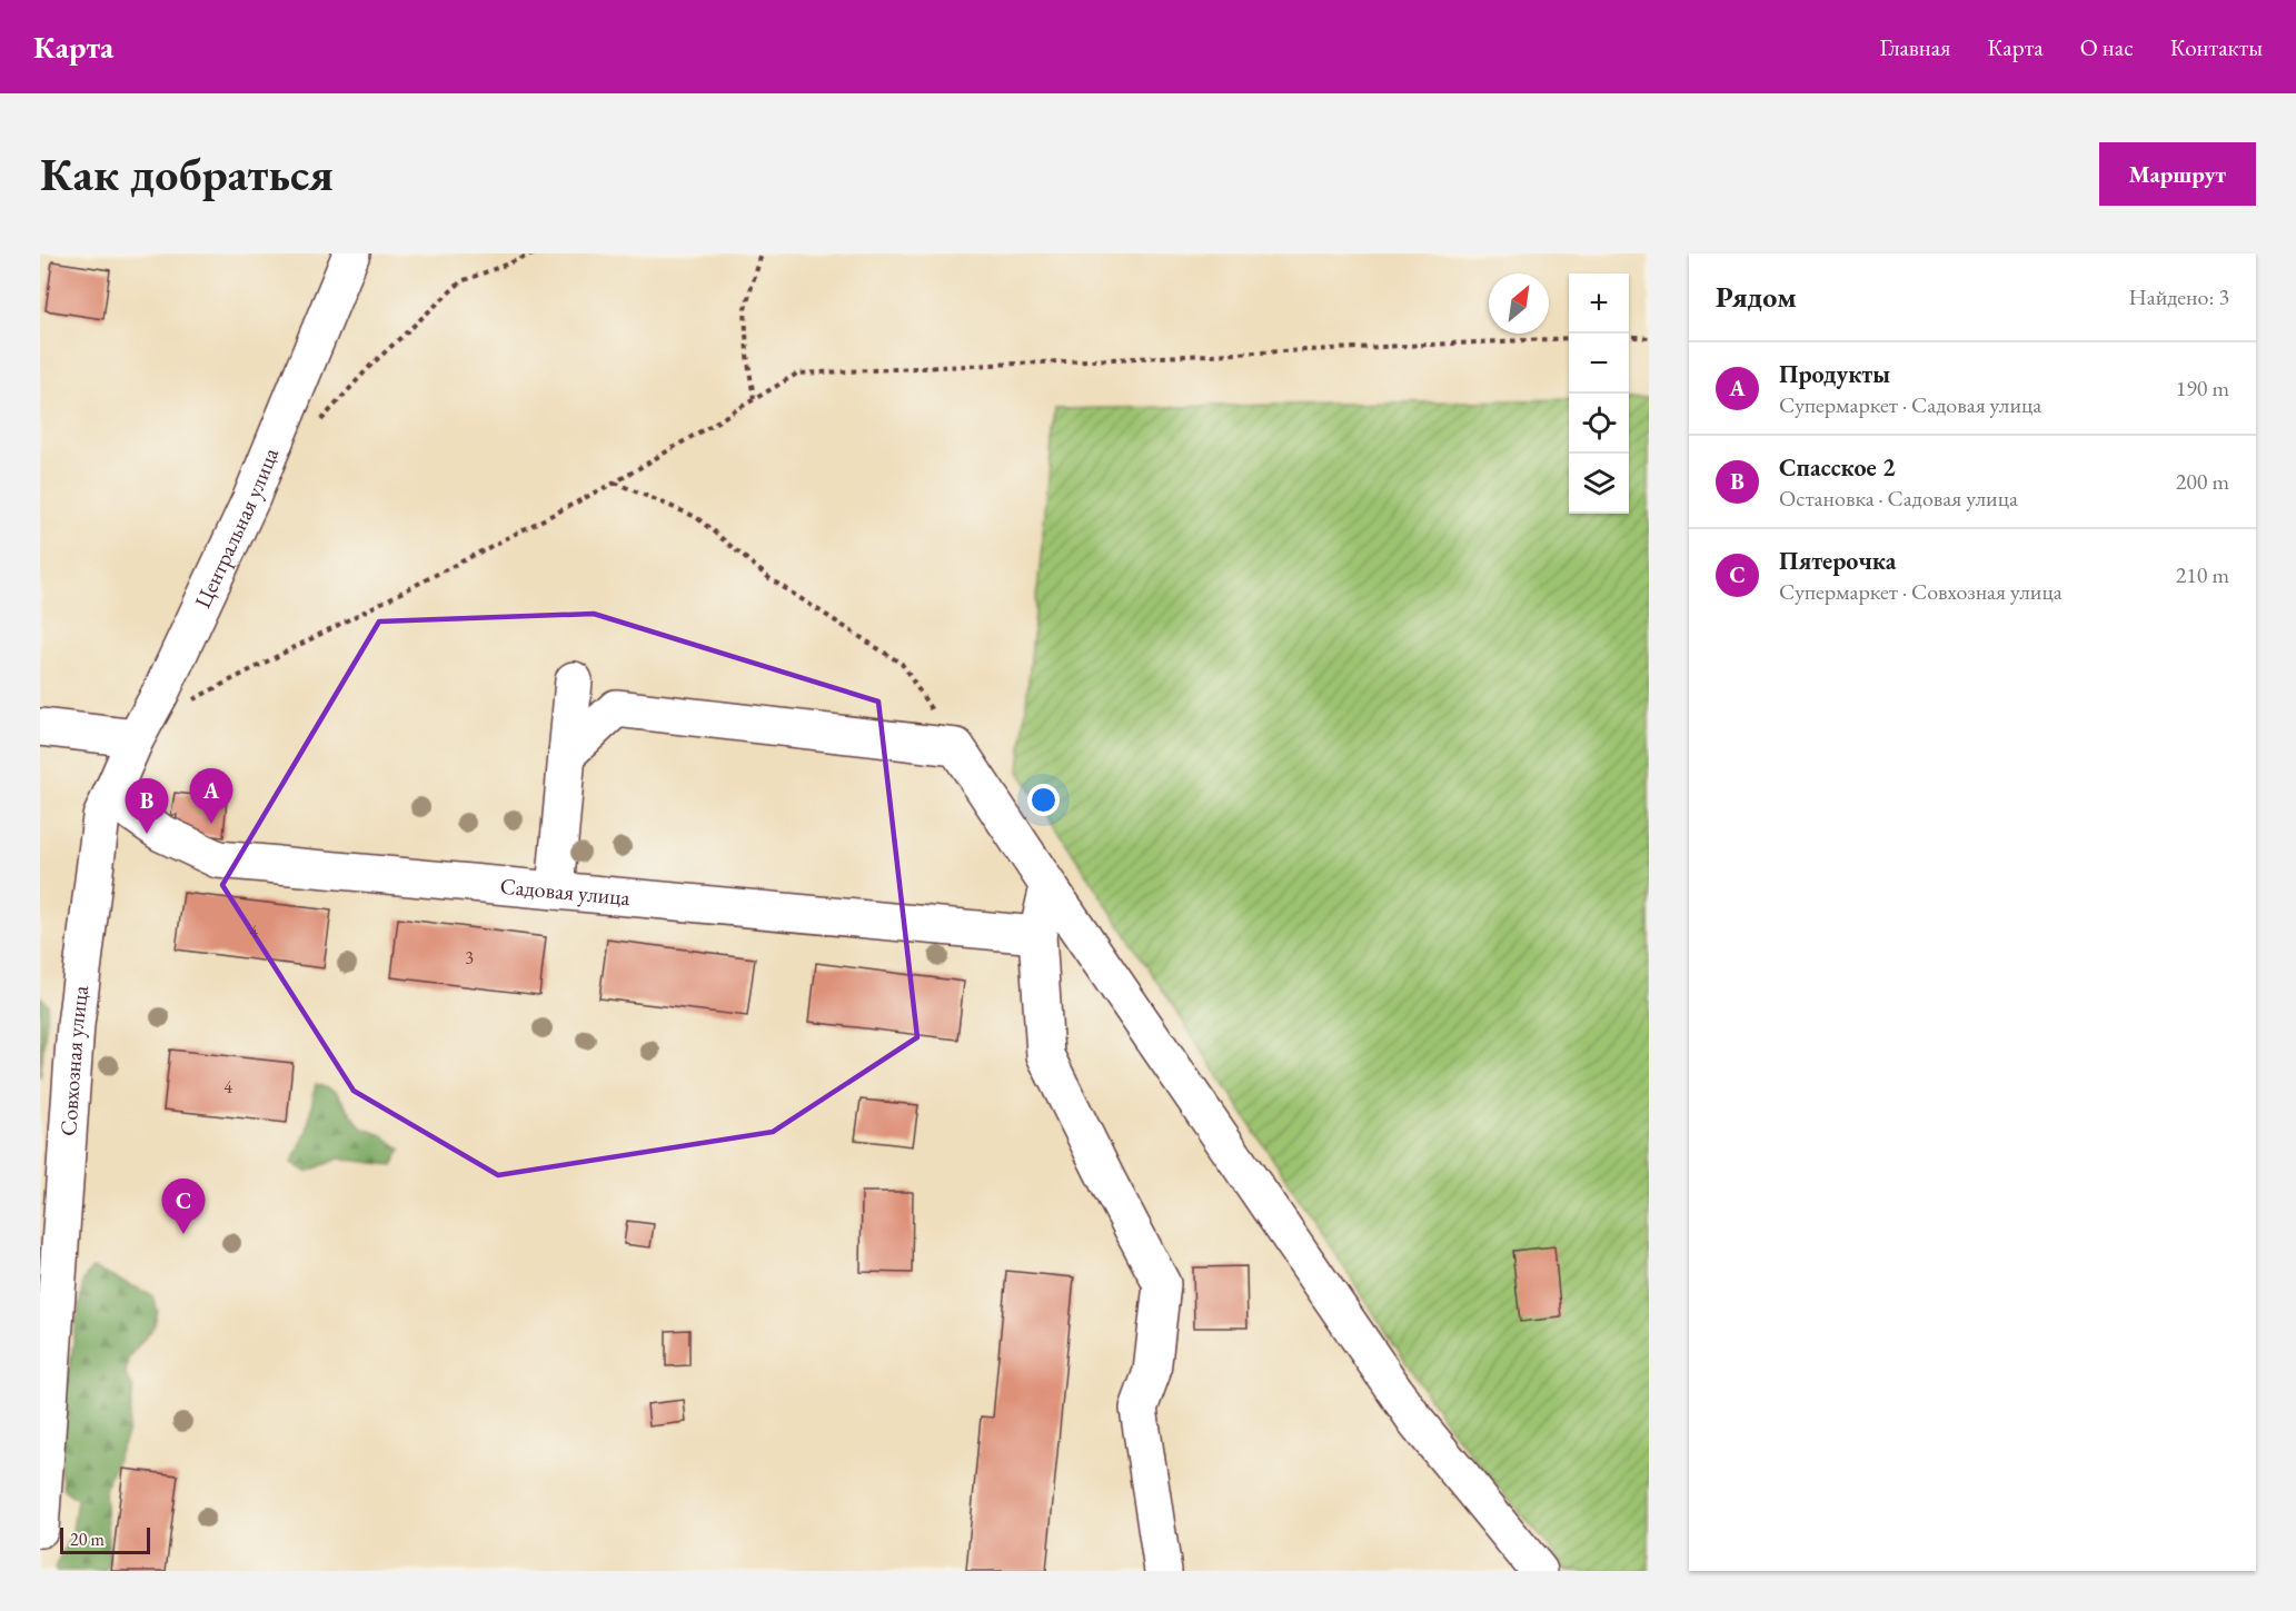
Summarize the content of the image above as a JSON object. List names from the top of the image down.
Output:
{
  "streets": {
    "street": ["Центральная улица", "Садовая улица", "Совхозная улица"]
  },
  "crossings": [
    ["Центральная улица", "Садовая улица"],
    ["Центральная улица", "Совхозная улица"],
    ["Садовая улица", "Совхозная улица"]
  ],
  "house_numbers": ["4", "3", "4"],
  "scale_bar": "20 m",
  "north": "top right",
  "page": {
    "header": "Карта",
    "nav": [
      "Главная",
      "Карта",
      "О нас",
      "Контакты"
    ],
    "buttons": "Маршрут",
    "title": "Как добраться",
    "heading": ["Рядом", "Найдено: 3"],
    "map_buttons": ["+", "−"],
    "list": [
      {
        "mark": "A",
        "name": "Продукты",
        "note": "Супермаркет · Садовая улица",
        "value": "190 m"
      },
      {
        "mark": "B",
        "name": "Спасское 2",
        "note": "Остановка · Садовая улица",
        "value": "200 m"
      },
      {
        "mark": "C",
        "name": "Пятерочка",
        "note": "Супермаркет · Совхозная улица",
        "value": "210 m"
      }
    ],
    "pins": ["A", "B", "C"],
    "scale": "20 m"
  }
}
